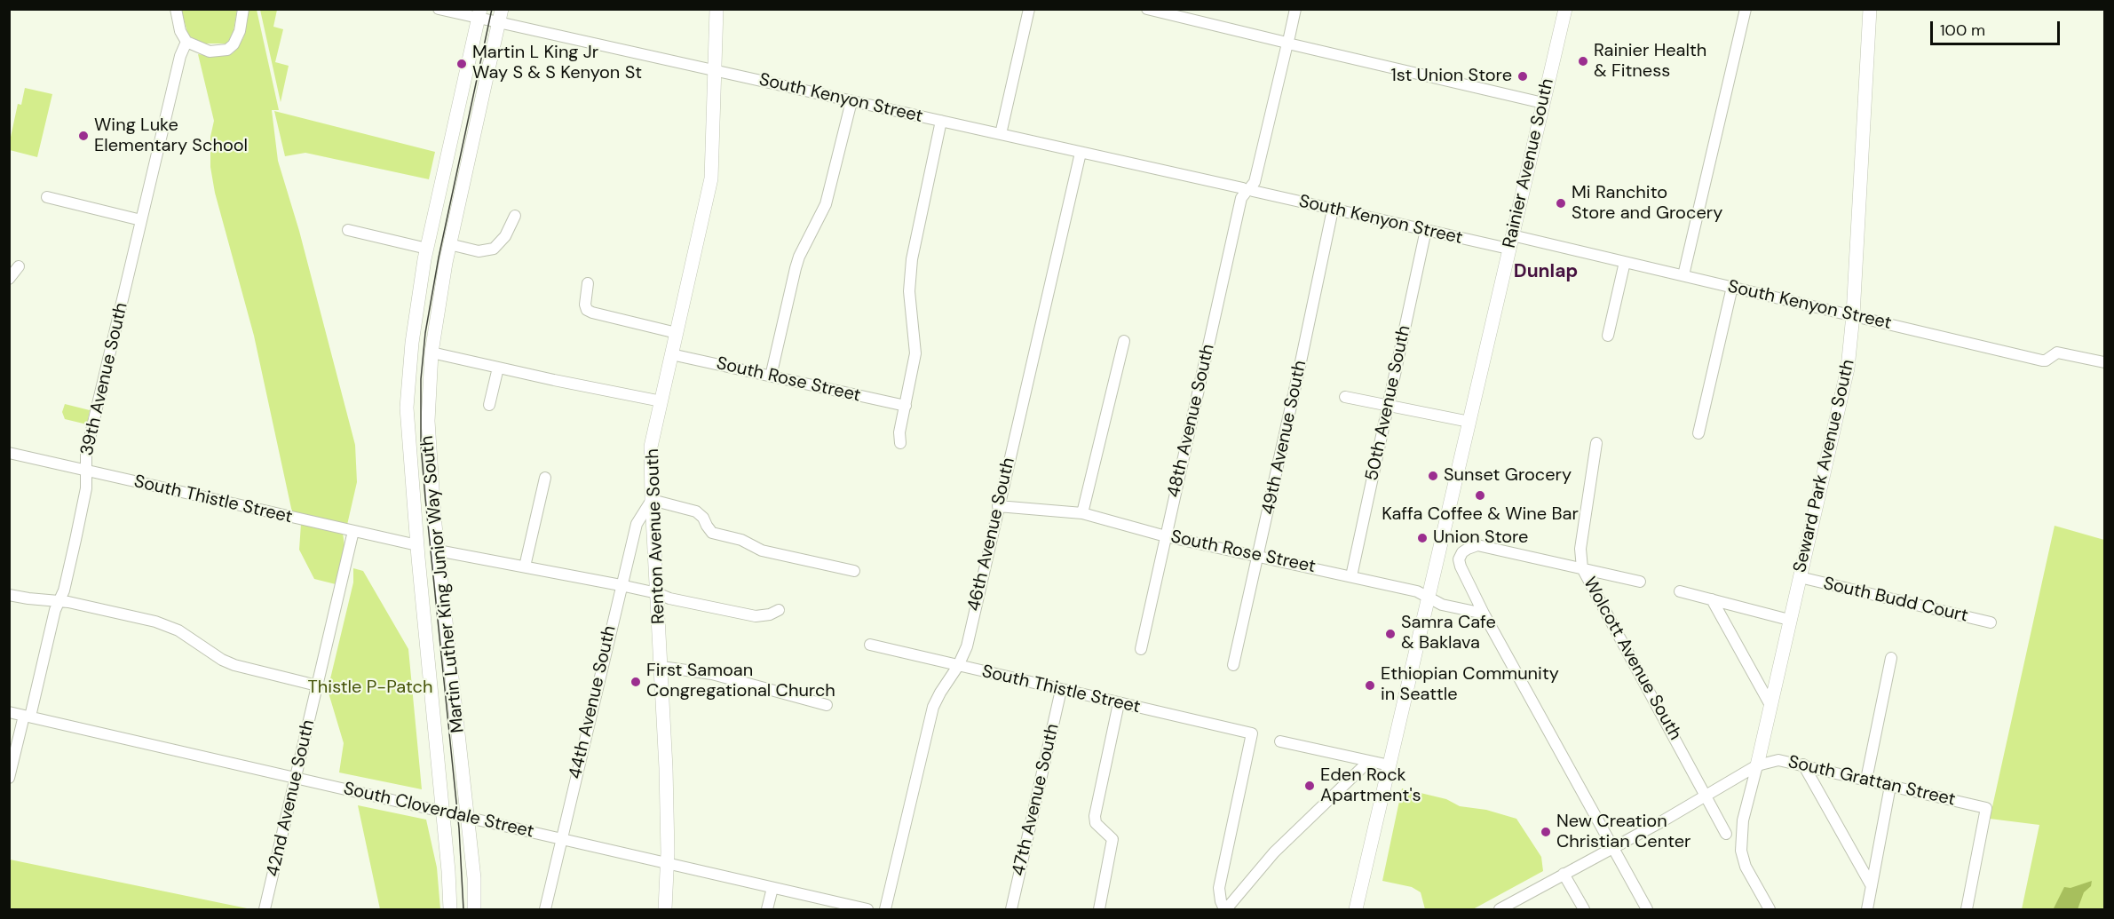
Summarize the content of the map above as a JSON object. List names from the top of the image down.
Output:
{
  "streets": {
    "main road": [
      "Rainier Avenue South",
      "Seward Park Avenue South",
      "Renton Avenue South",
      "Martin Luther King Junior Way South"
    ],
    "street": [
      "South Kenyon Street",
      "39th Avenue South",
      "South Rose Street",
      "50th Avenue South",
      "48th Avenue South",
      "49th Avenue South",
      "South Thistle Street",
      "46th Avenue South",
      "South Budd Court",
      "Wolcott Avenue South",
      "44th Avenue South",
      "South Grattan Street",
      "42nd Avenue South",
      "47th Avenue South",
      "South Cloverdale Street"
    ]
  },
  "crossings": [
    ["South Kenyon Street", "Rainier Avenue South"],
    ["South Kenyon Street", "50th Avenue South"],
    ["South Kenyon Street", "48th Avenue South"],
    ["South Kenyon Street", "49th Avenue South"],
    ["South Kenyon Street", "Seward Park Avenue South"],
    ["South Kenyon Street", "46th Avenue South"],
    ["South Kenyon Street", "Renton Avenue South"],
    ["South Kenyon Street", "Martin Luther King Junior Way South"],
    ["Rainier Avenue South", "South Rose Street"],
    ["39th Avenue South", "South Thistle Street"],
    ["39th Avenue South", "South Cloverdale Street"],
    ["South Rose Street", "50th Avenue South"],
    ["South Rose Street", "48th Avenue South"],
    ["South Rose Street", "49th Avenue South"],
    ["South Rose Street", "46th Avenue South"],
    ["South Rose Street", "Renton Avenue South"],
    ["Seward Park Avenue South", "South Budd Court"],
    ["Seward Park Avenue South", "South Grattan Street"],
    ["South Thistle Street", "46th Avenue South"],
    ["South Thistle Street", "Martin Luther King Junior Way South"],
    ["South Thistle Street", "42nd Avenue South"],
    ["South Thistle Street", "47th Avenue South"],
    ["Renton Avenue South", "44th Avenue South"],
    ["Renton Avenue South", "South Cloverdale Street"],
    ["Martin Luther King Junior Way South", "South Cloverdale Street"],
    ["44th Avenue South", "South Cloverdale Street"],
    ["42nd Avenue South", "South Cloverdale Street"]
  ],
  "districts": ["Dunlap"],
  "parks": ["Thistle P-Patch"],
  "places": [
    "Rainier Health & Fitness",
    "Martin L King Jr Way S & S Kenyon St",
    "1st Union Store",
    "Wing Luke Elementary School",
    "Mi Ranchito Store and Grocery",
    "Sunset Grocery",
    "Kaffa Coffee & Wine Bar",
    "Union Store",
    "Samra Cafe & Baklava",
    "First Samoan Congregational Church",
    "Ethiopian Community in Seattle",
    "Eden Rock Apartment's",
    "New Creation Christian Center"
  ],
  "scale_bar": "100 m"
}
